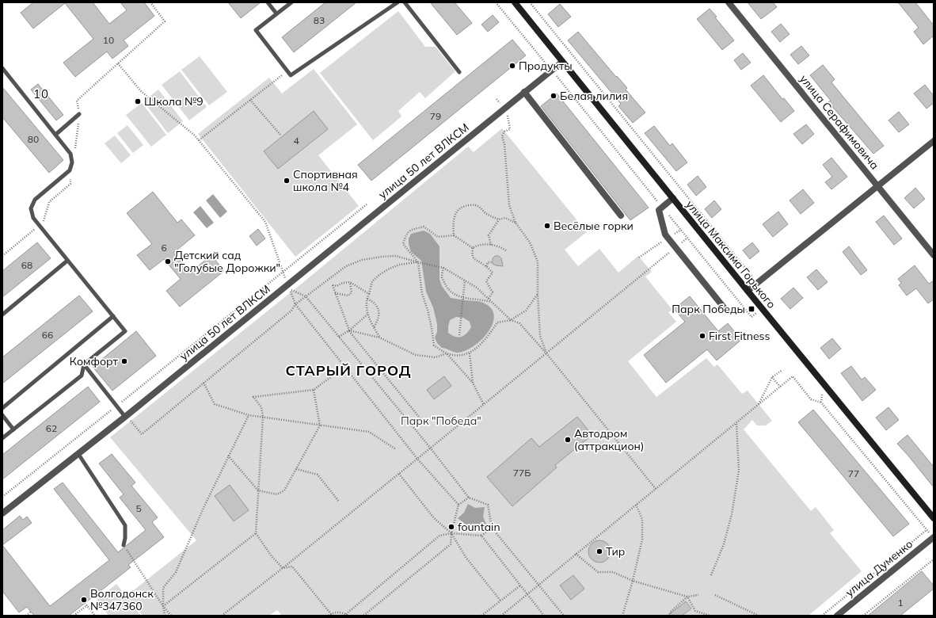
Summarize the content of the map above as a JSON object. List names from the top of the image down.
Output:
{
  "streets": {
    "street": [
      "улица Серафимовича",
      "улица 50 лет ВЛКСМ",
      "улица Максима Горького",
      "улица Думенко"
    ]
  },
  "crossings": [
    ["улица 50 лет ВЛКСМ", "улица Максима Горького"]
  ],
  "districts": ["10", "СТАРЫЙ ГОРОД"],
  "parks": ["Парк \"Победа\""],
  "places": {
    "other": [
      "Продукты",
      "Белая лилия",
      "Школа №9",
      "Спортивная школа №4",
      "Весёлые горки",
      "Детский сад \"Голубые Дорожки\"",
      "First Fitness",
      "Комфорт",
      "Автодром (аттракцион)",
      "fountain",
      "Тир",
      "Волгодонск №347360"
    ],
    "transit": ["Парк Победы"]
  },
  "house_numbers": [
    "83",
    "10",
    "79",
    "80",
    "4",
    "6",
    "68",
    "66",
    "62",
    "77Б",
    "77",
    "5",
    "1"
  ]
}
